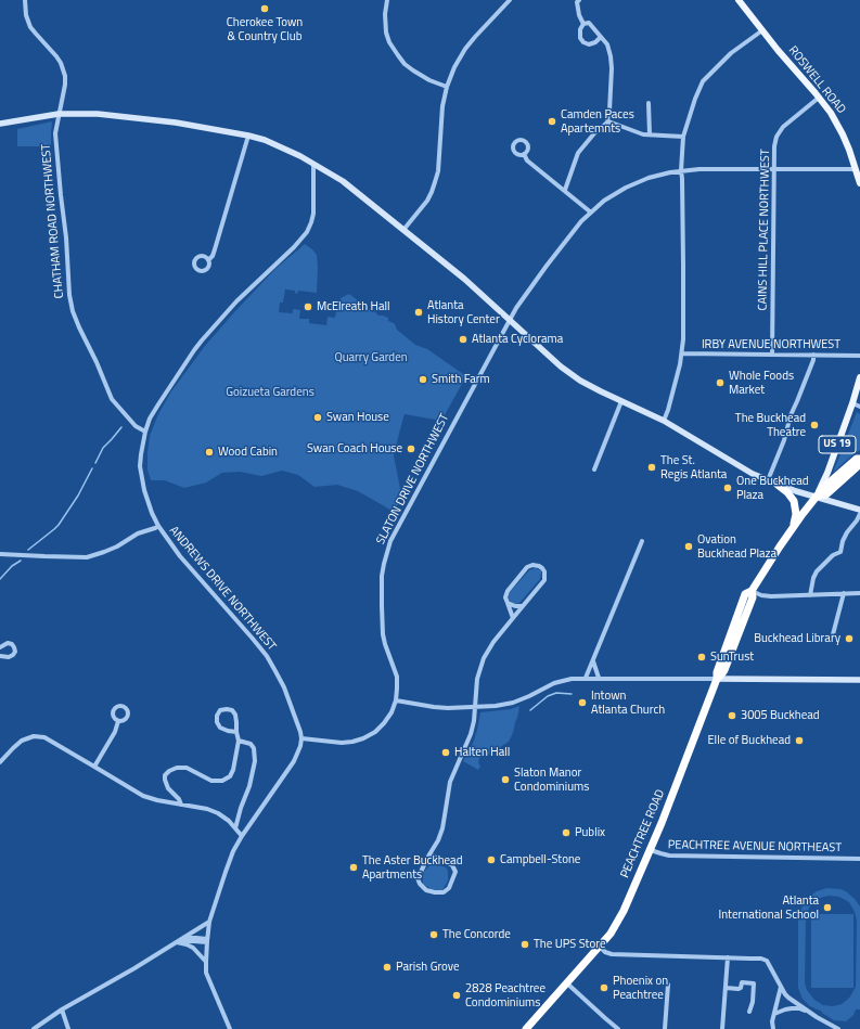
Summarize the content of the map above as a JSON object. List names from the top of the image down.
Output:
{
  "streets": {
    "highway": ["US 19", "PEACHTREE ROAD"],
    "main road": ["ROSWELL ROAD"],
    "street": [
      "CHATHAM ROAD NORTHWEST",
      "CAINS HILL PLACE NORTHWEST",
      "IRBY AVENUE NORTHWEST",
      "SLATON DRIVE NORTHWEST",
      "ANDREWS DRIVE NORTHWEST",
      "PEACHTREE AVENUE NORTHEAST"
    ]
  },
  "crossings": [
    ["ROSWELL ROAD", "CAINS HILL PLACE NORTHWEST"],
    ["ROSWELL ROAD", "SLATON DRIVE NORTHWEST"],
    ["CHATHAM ROAD NORTHWEST", "ANDREWS DRIVE NORTHWEST"],
    ["CAINS HILL PLACE NORTHWEST", "IRBY AVENUE NORTHWEST"],
    ["CAINS HILL PLACE NORTHWEST", "SLATON DRIVE NORTHWEST"],
    ["US 19", "PEACHTREE ROAD"],
    ["SLATON DRIVE NORTHWEST", "ANDREWS DRIVE NORTHWEST"],
    ["PEACHTREE ROAD", "PEACHTREE AVENUE NORTHEAST"]
  ],
  "parks": ["Quarry Garden", "Goizueta Gardens"],
  "places": [
    "Cherokee Town & Country Club",
    "Camden Paces Apartemnts",
    "McElreath Hall",
    "Atlanta History Center",
    "Atlanta Cyclorama",
    "Smith Farm",
    "Whole Foods Market",
    "Swan House",
    "The Buckhead Theatre",
    "Swan Coach House",
    "Wood Cabin",
    "The St. Regis Atlanta",
    "One Buckhead Plaza",
    "Ovation Buckhead Plaza",
    "Buckhead Library",
    "SunTrust",
    "Intown Atlanta Church",
    "3005 Buckhead",
    "Elle of Buckhead",
    "Halten Hall",
    "Slaton Manor Condominiums",
    "Publix",
    "Campbell-Stone",
    "The Aster Buckhead Apartments",
    "Atlanta International School",
    "The Concorde",
    "The UPS Store",
    "Parish Grove",
    "Phoenix on Peachtree",
    "2828 Peachtree Condominiums"
  ]
}
